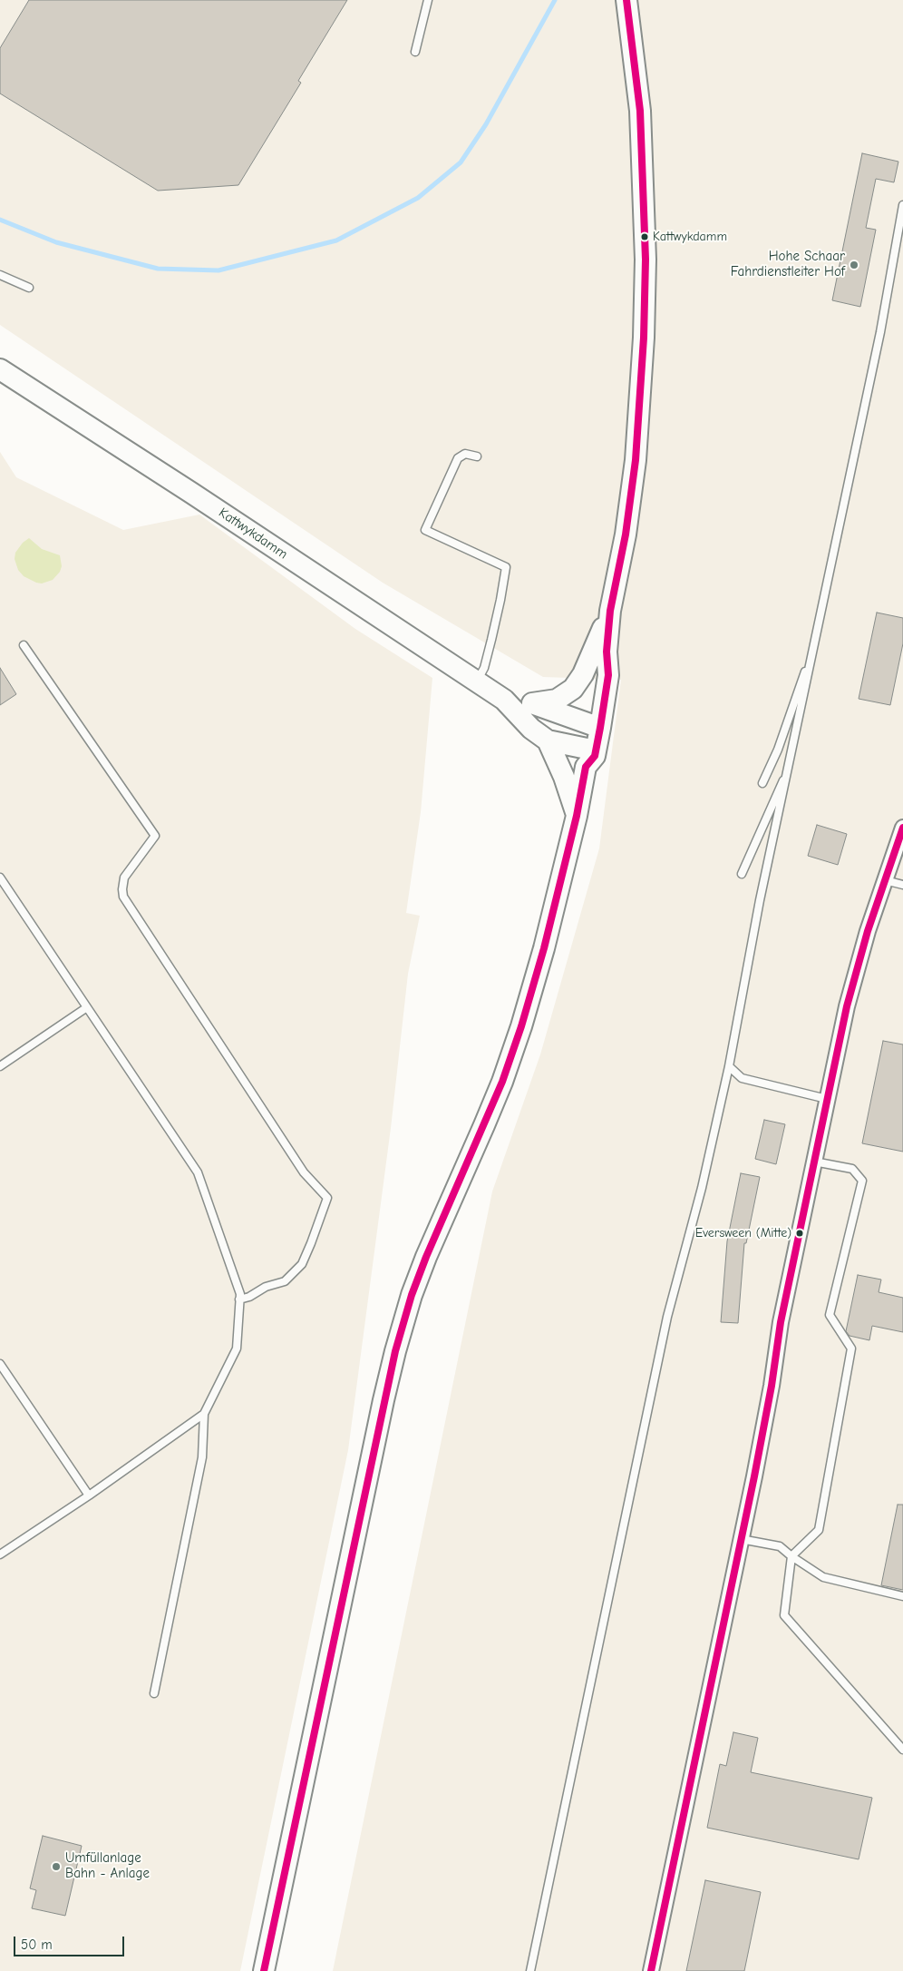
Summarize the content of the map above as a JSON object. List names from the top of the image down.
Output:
{
  "streets": {
    "main road": ["Kattwykdamm"]
  },
  "places": [
    "Kattwykdamm",
    "Hohe Schaar Fahrdienstleiter Hof",
    "Eversween (Mitte)",
    "Umfüllanlage Bahn - Anlage"
  ],
  "scale_bar": "50 m"
}
